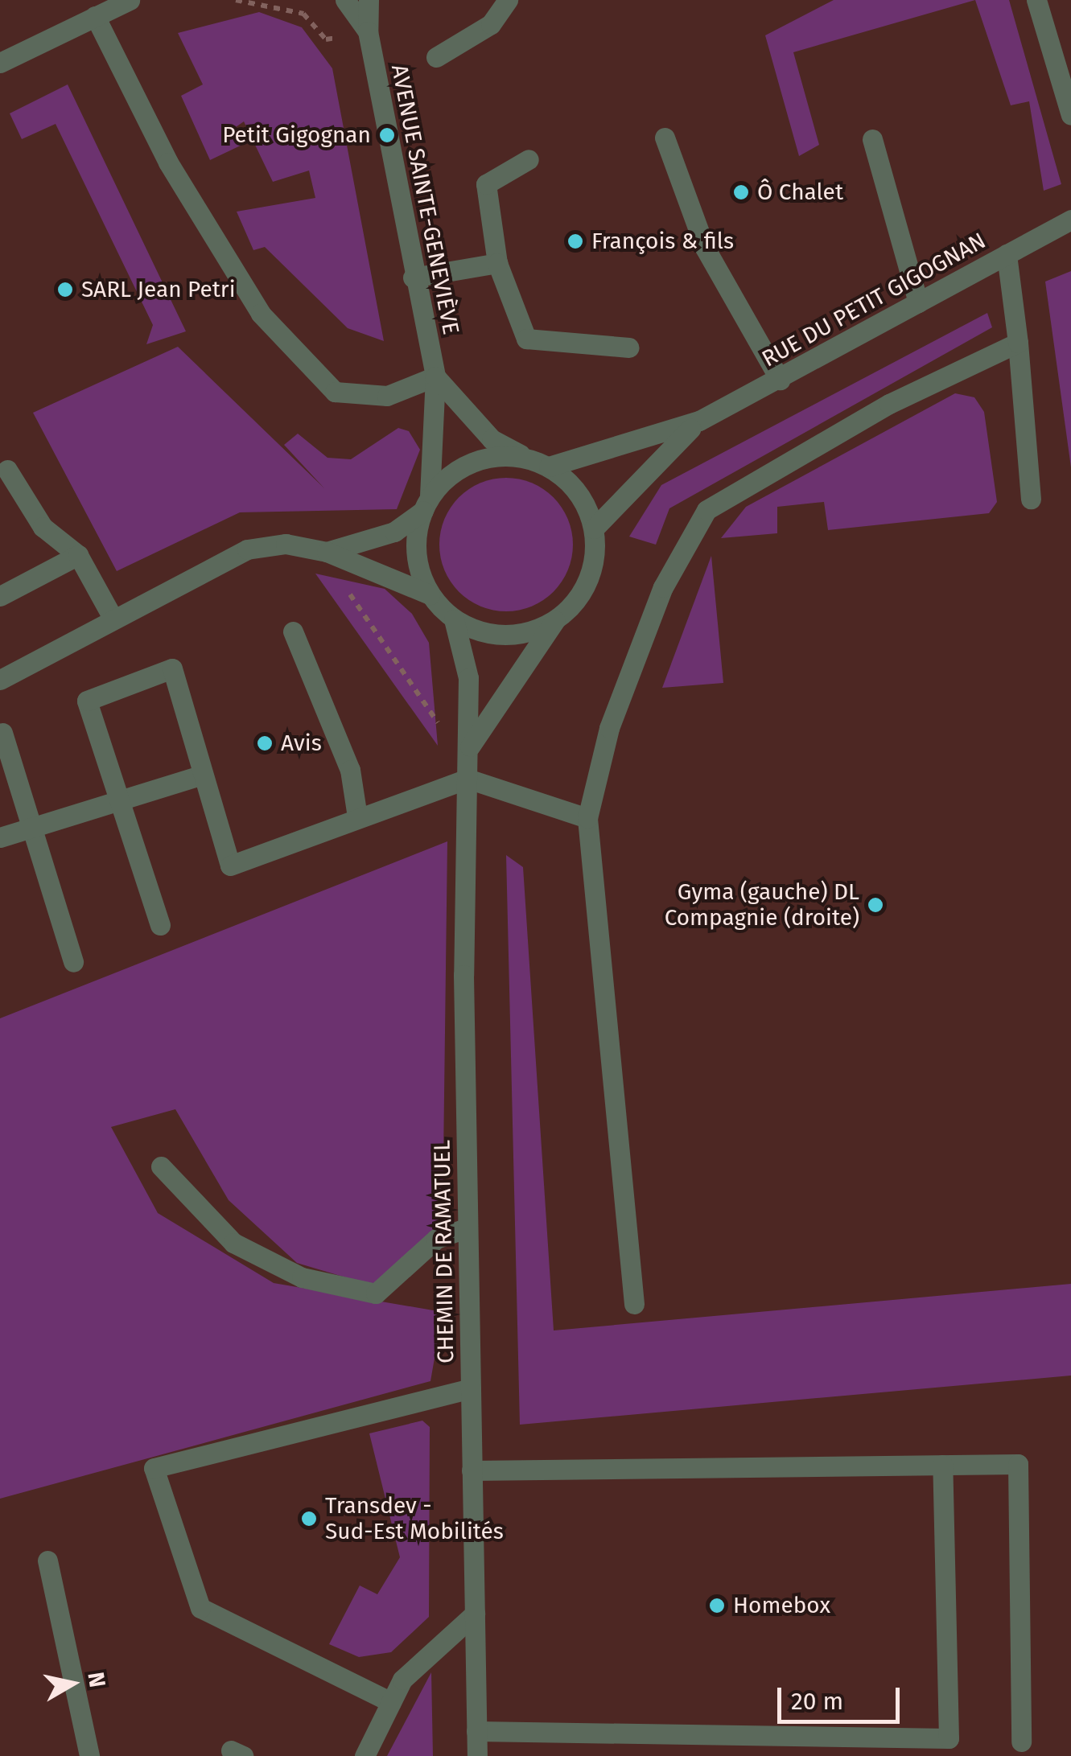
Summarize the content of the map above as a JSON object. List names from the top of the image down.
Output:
{
  "streets": {
    "street": ["AVENUE SAINTE-GENEVIÈVE", "RUE DU PETIT GIGOGNAN", "CHEMIN DE RAMATUEL"]
  },
  "crossings": [
    ["AVENUE SAINTE-GENEVIÈVE", "RUE DU PETIT GIGOGNAN"],
    ["AVENUE SAINTE-GENEVIÈVE", "CHEMIN DE RAMATUEL"],
    ["RUE DU PETIT GIGOGNAN", "CHEMIN DE RAMATUEL"]
  ],
  "places": [
    "Petit Gigognan",
    "Ô Chalet",
    "François & fils",
    "SARL Jean Petri",
    "Avis",
    "Gyma (gauche) DL Compagnie (droite)",
    "Transdev - Sud-Est Mobilités",
    "Homebox"
  ],
  "scale_bar": "20 m",
  "north": "right"
}
